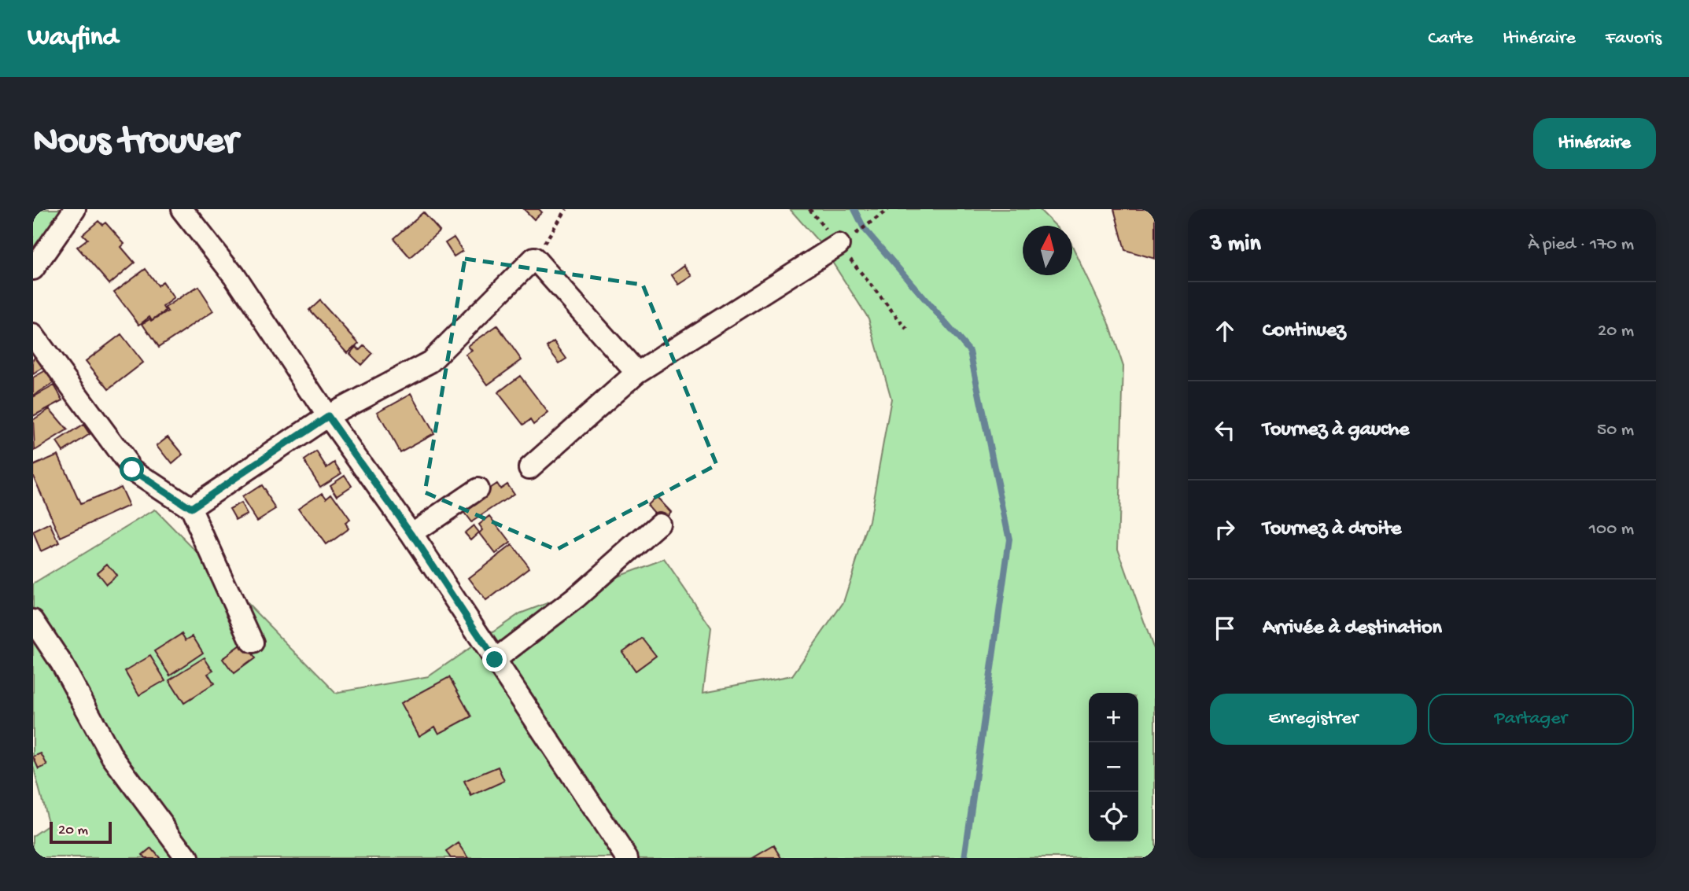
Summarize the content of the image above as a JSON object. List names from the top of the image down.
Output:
{
  "scale_bar": "20 m",
  "north": "top",
  "page": {
    "header": "Wayfind",
    "nav": ["Carte", "Itinéraire", "Favoris"],
    "buttons": [
      "Itinéraire",
      ["Enregistrer", "Partager"]
    ],
    "title": "Nous trouver",
    "heading": ["3 min", "À pied · 170 m"],
    "list": [
      ["Continuez", "20 m"],
      ["Tournez à gauche", "50 m"],
      ["Tournez à droite", "100 m"],
      "Arrivée à destination"
    ],
    "map_buttons": ["+", "−"],
    "scale": "20 m"
  }
}
